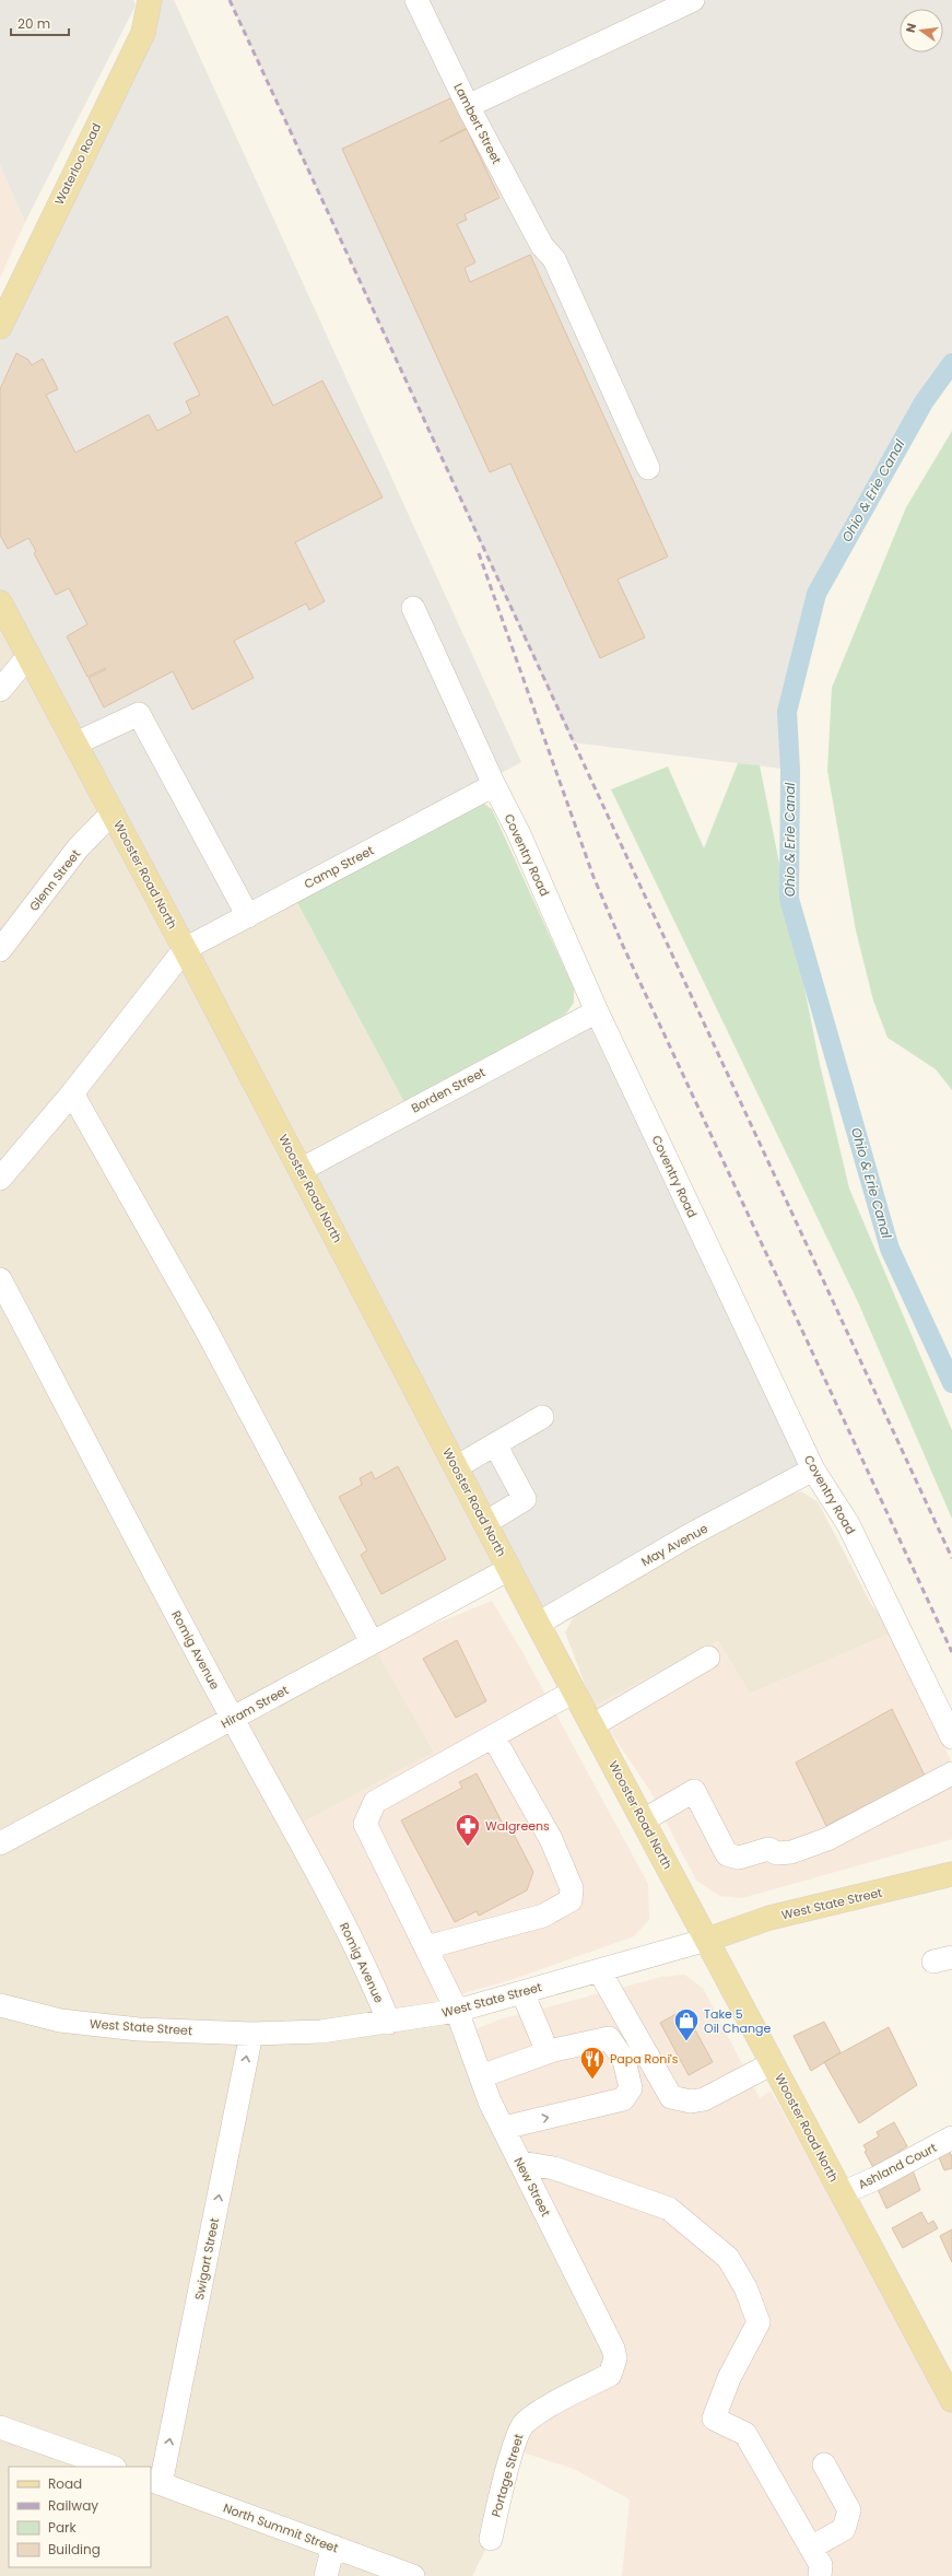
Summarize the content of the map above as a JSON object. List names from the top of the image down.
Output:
{
  "streets": {
    "main road": ["Waterloo Road", "Wooster Road North", "West State Street"],
    "street": [
      "Lambert Street",
      "Coventry Road",
      "Camp Street",
      "Glenn Street",
      "Borden Street",
      "May Avenue",
      "Romig Avenue",
      "Hiram Street",
      "Ashland Court",
      "New Street",
      "Swigart Street",
      "Portage Street",
      "North Summit Street"
    ]
  },
  "crossings": [
    ["Coventry Road", "Camp Street"],
    ["Coventry Road", "Borden Street"],
    ["Coventry Road", "May Avenue"],
    ["Camp Street", "Wooster Road North"],
    ["Wooster Road North", "Glenn Street"],
    ["Wooster Road North", "Borden Street"],
    ["Wooster Road North", "May Avenue"],
    ["Wooster Road North", "Hiram Street"],
    ["Wooster Road North", "West State Street"],
    ["Wooster Road North", "Ashland Court"],
    ["Romig Avenue", "Hiram Street"],
    ["Romig Avenue", "West State Street"],
    ["West State Street", "New Street"],
    ["West State Street", "Swigart Street"],
    ["New Street", "Portage Street"],
    ["Swigart Street", "North Summit Street"]
  ],
  "one_way": ["Swigart Street"],
  "water": ["Ohio & Erie Canal"],
  "places": {
    "pharmacy": ["Walgreens"],
    "shop": ["Take 5 Oil Change"],
    "restaurant": ["Papa Roni's"]
  },
  "legend": [
    "Road",
    "Railway",
    "Park",
    "Building"
  ],
  "scale_bar": "20 m",
  "north": "left"
}
